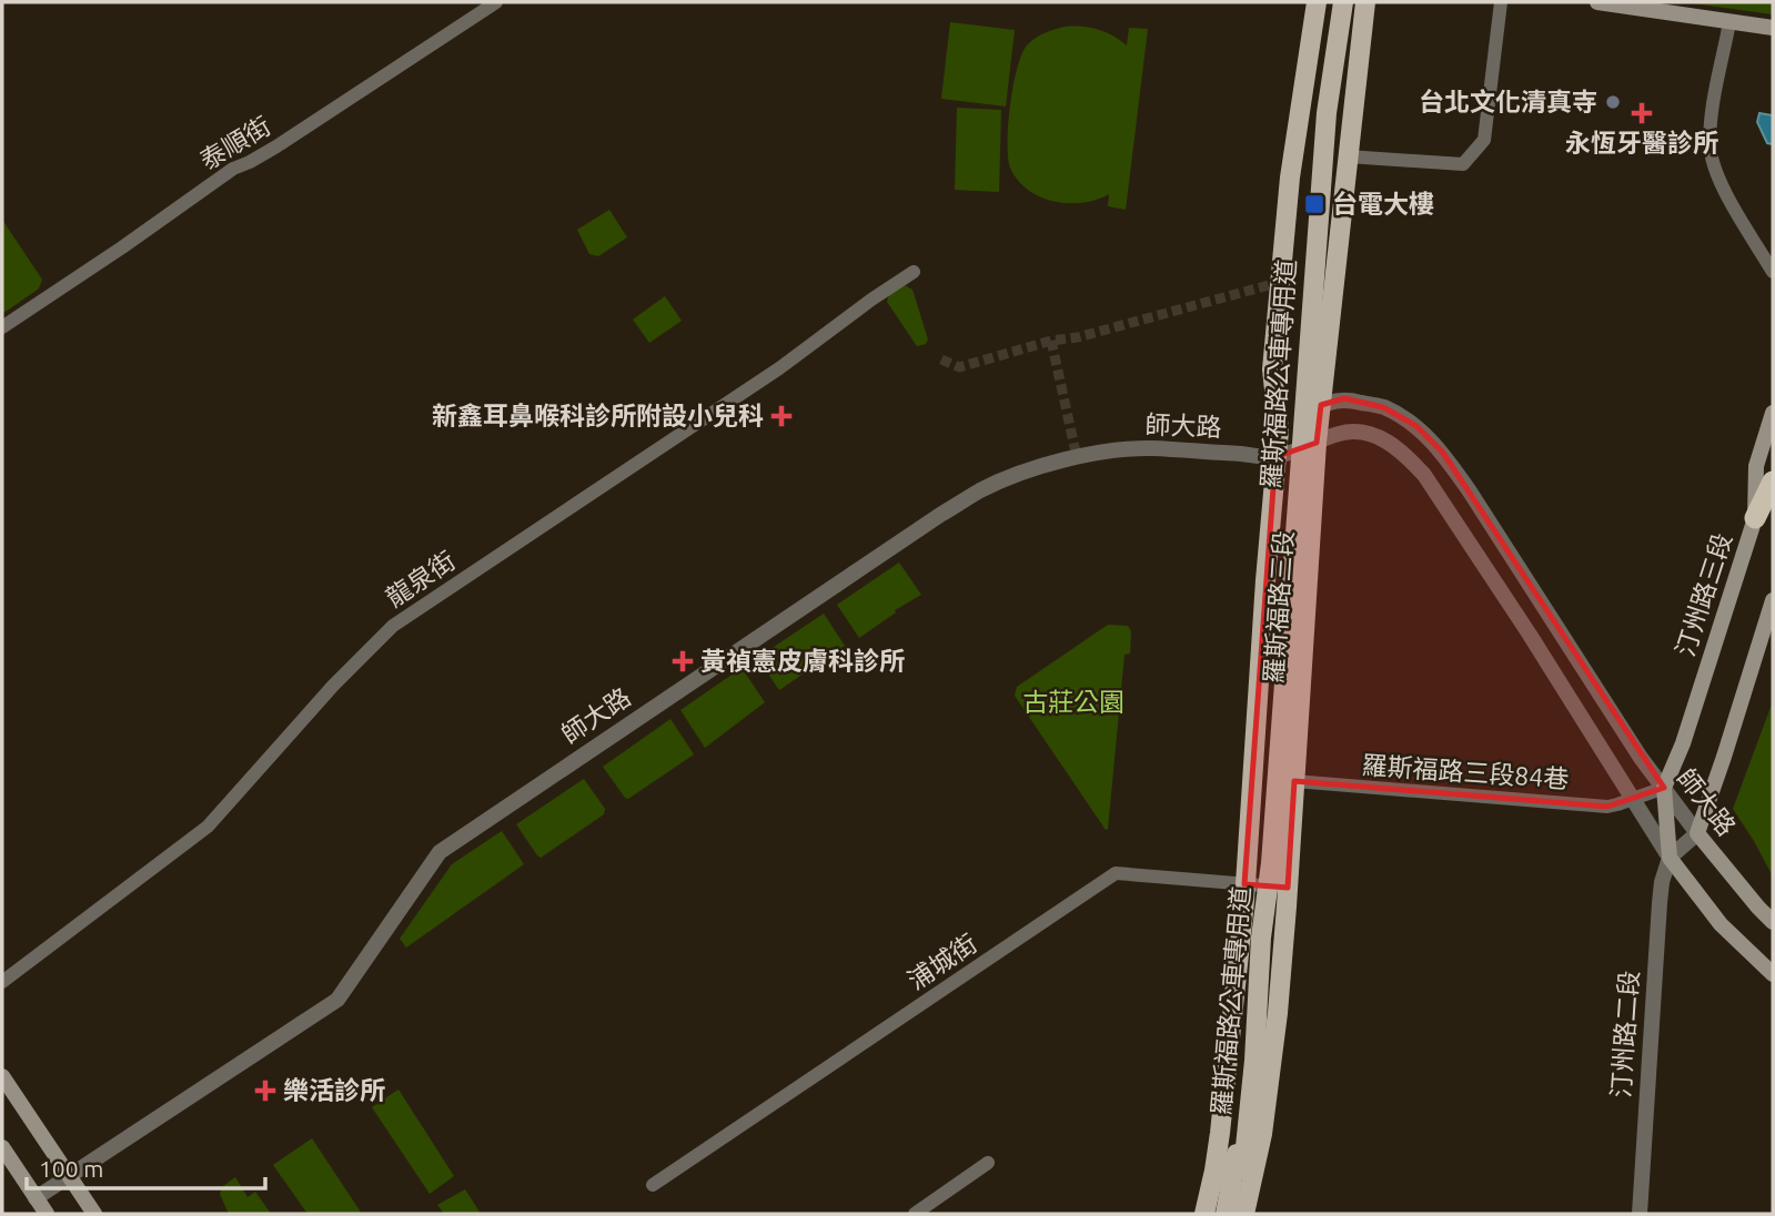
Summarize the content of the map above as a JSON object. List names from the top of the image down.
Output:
{
  "streets": {
    "main road": [
      "羅斯福路公車專用道",
      "師大路",
      "汀州路三段",
      "羅斯福路三段"
    ],
    "street": [
      "泰順街",
      "龍泉街",
      "羅斯福路三段84巷",
      "浦城街",
      "汀州路二段"
    ]
  },
  "crossings": [
    ["羅斯福路公車專用道", "師大路"],
    ["羅斯福路公車專用道", "羅斯福路三段"],
    ["羅斯福路公車專用道", "浦城街"],
    ["師大路", "汀州路三段"],
    ["師大路", "羅斯福路三段"],
    ["師大路", "羅斯福路三段84巷"],
    ["師大路", "汀州路二段"],
    ["汀州路三段", "汀州路二段"],
    ["羅斯福路三段", "羅斯福路三段84巷"],
    ["羅斯福路三段", "浦城街"]
  ],
  "parks": ["古莊公園"],
  "places": {
    "other": ["台北文化清真寺"],
    "health": [
      "永恆牙醫診所",
      "新鑫耳鼻喉科診所附設小兒科",
      "黃禎憲皮膚科診所",
      "樂活診所"
    ],
    "transit": ["台電大樓"]
  },
  "scale_bar": "100 m"
}
